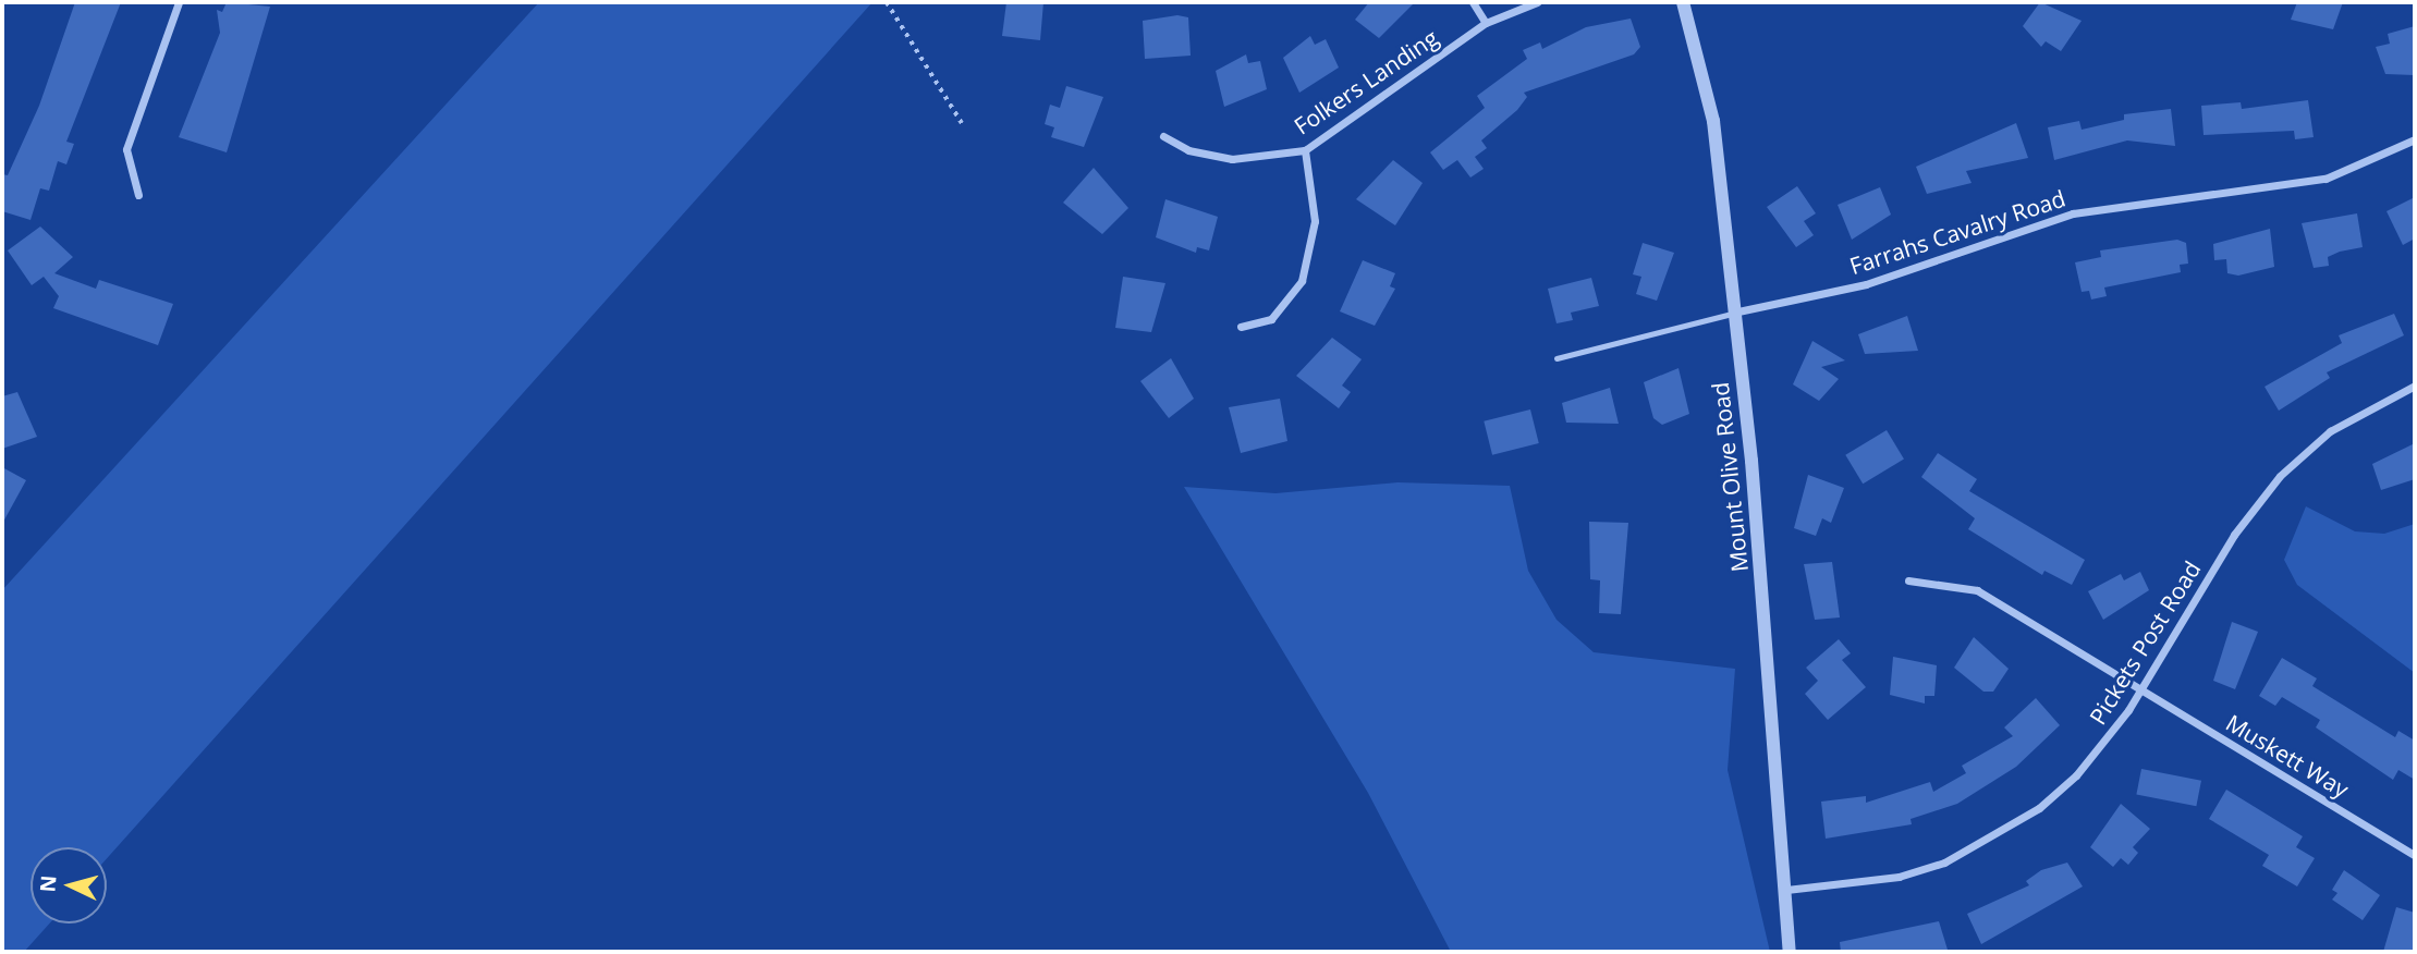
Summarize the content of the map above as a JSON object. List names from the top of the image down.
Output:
{
  "streets": {
    "street": [
      "Folkers Landing",
      "Farrahs Cavalry Road",
      "Mount Olive Road",
      "Pickets Post Road",
      "Muskett Way"
    ]
  },
  "crossings": [
    ["Farrahs Cavalry Road", "Mount Olive Road"],
    ["Mount Olive Road", "Pickets Post Road"],
    ["Pickets Post Road", "Muskett Way"]
  ],
  "north": "left"
}
